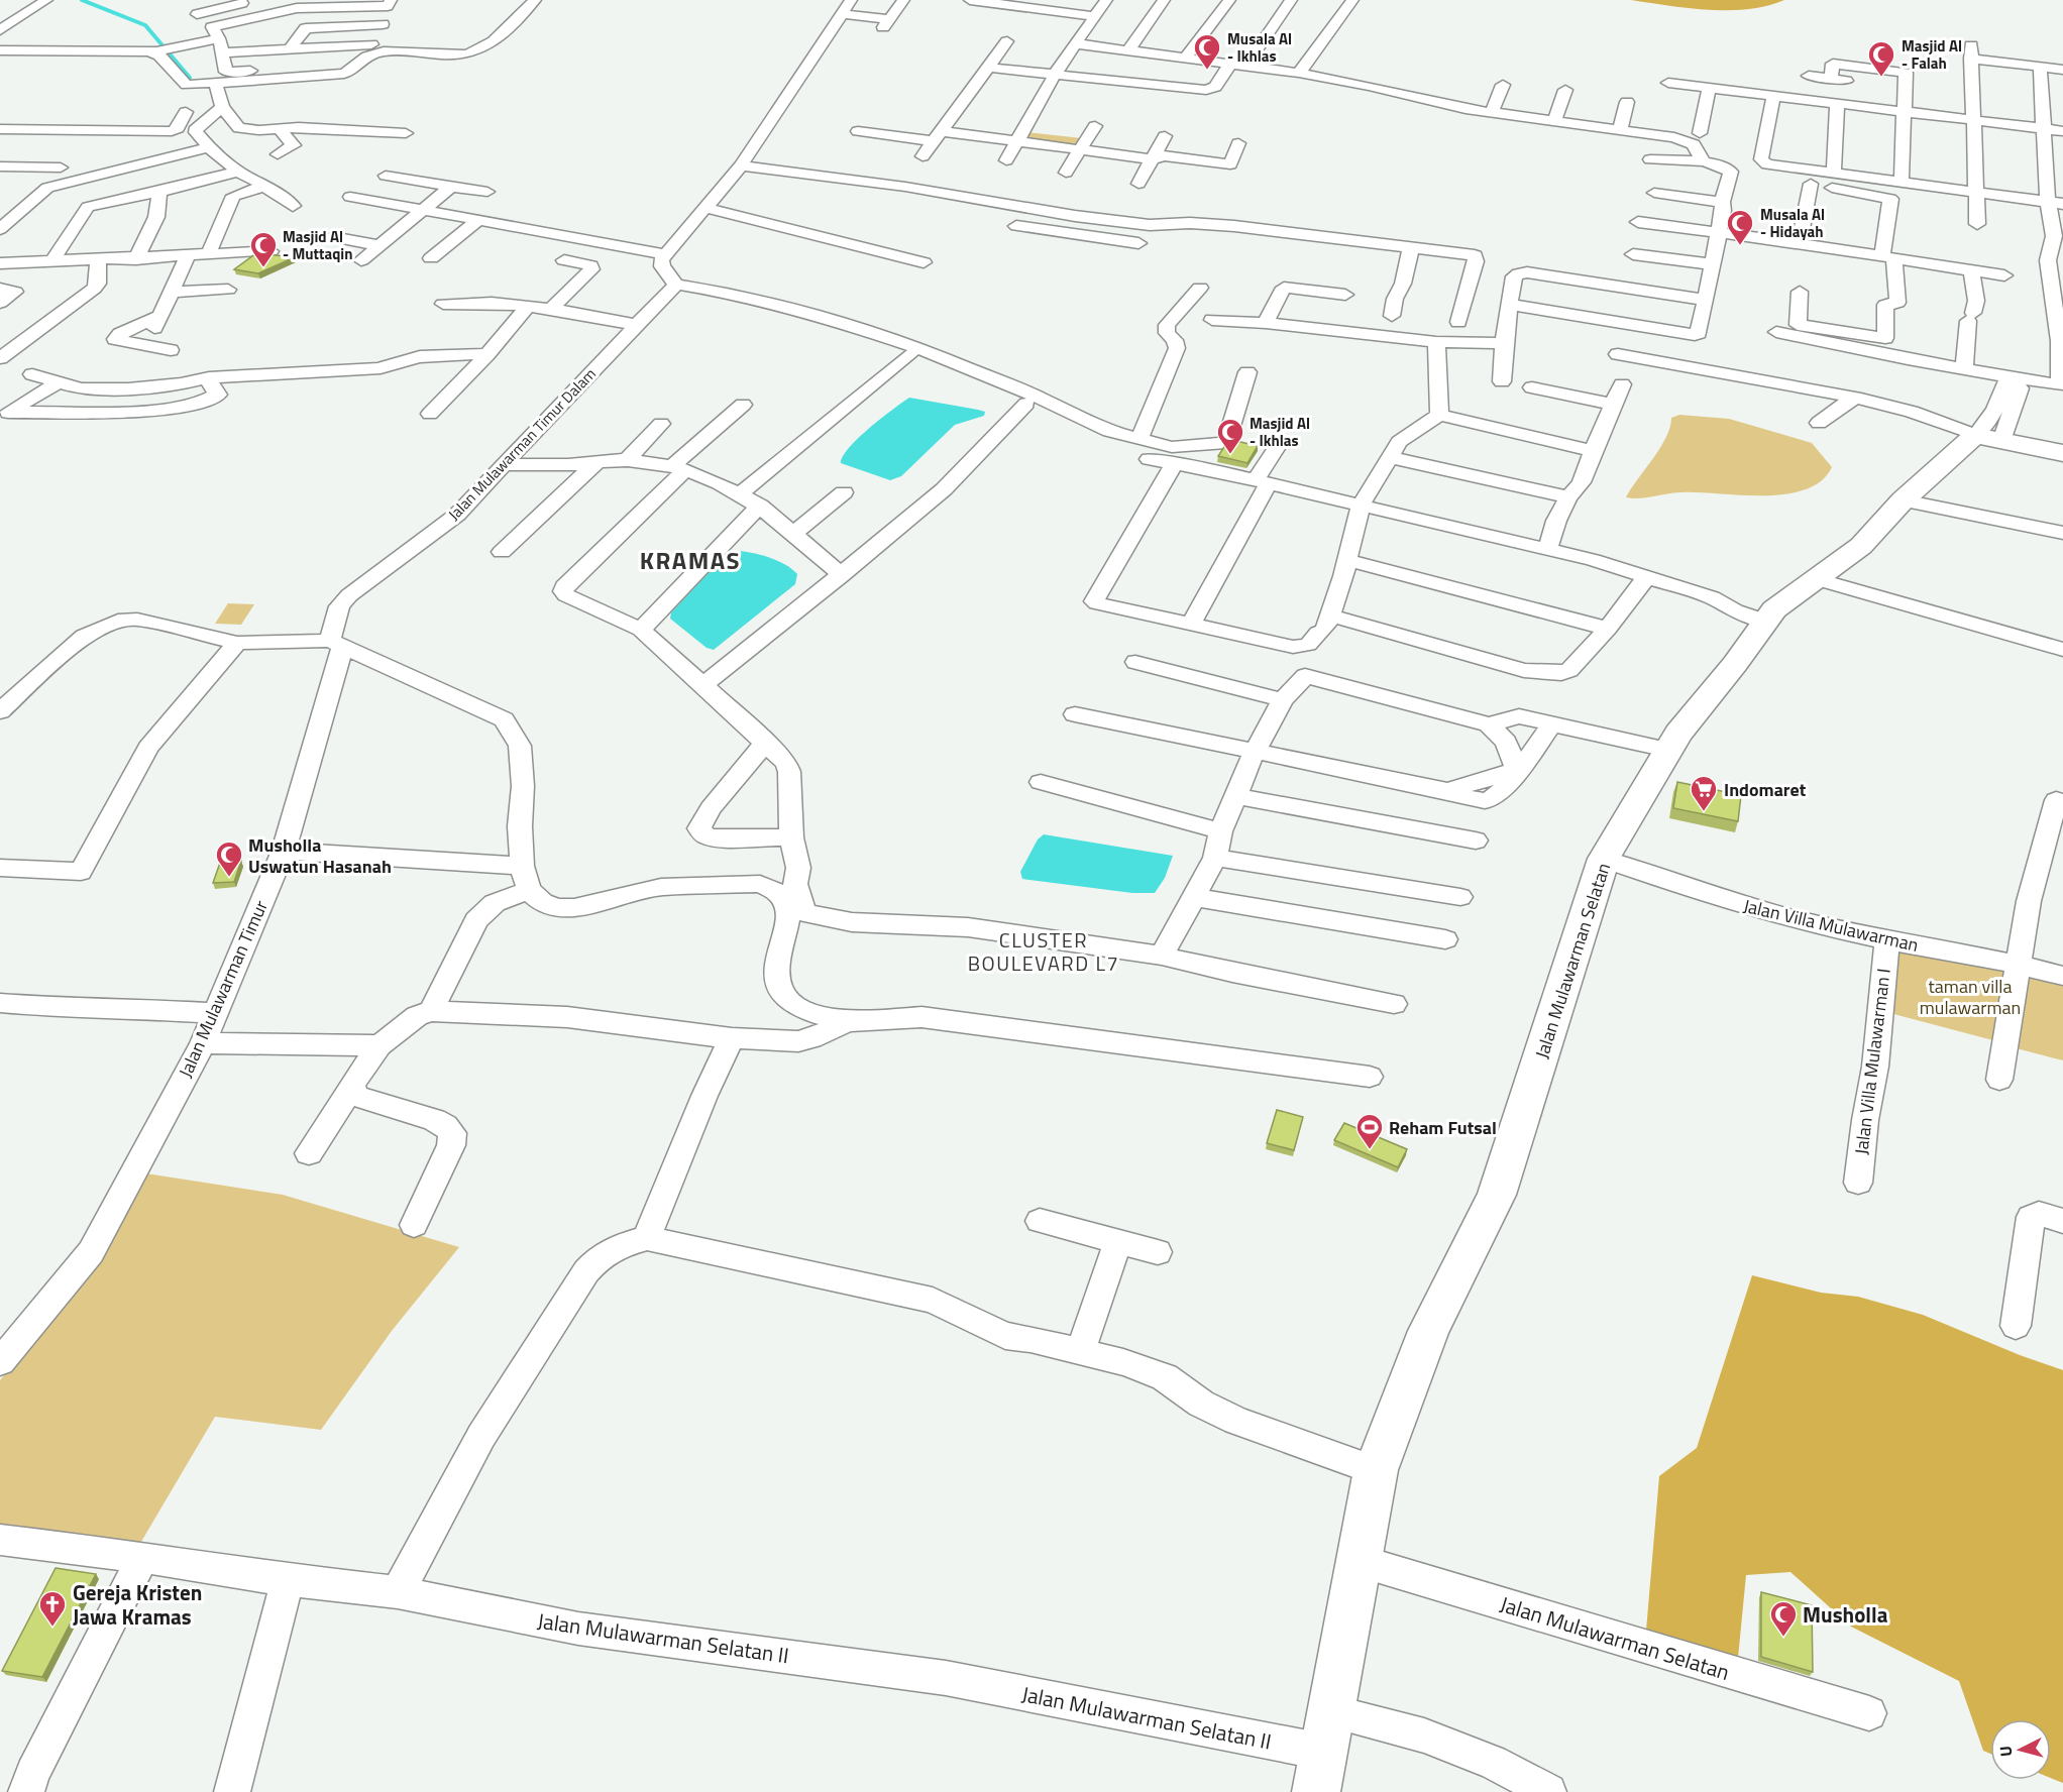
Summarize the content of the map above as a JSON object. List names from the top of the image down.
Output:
{
  "streets": {
    "street": [
      "Jalan Mulawarman Timur Dalam",
      "Jalan Villa Mulawarman",
      "Jalan Mulawarman Selatan",
      "Jalan Mulawarman Timur",
      "Jalan Villa Mulawarman I",
      "Jalan Mulawarman Selatan II"
    ]
  },
  "crossings": [
    ["Jalan Mulawarman Timur Dalam", "Jalan Mulawarman Timur"],
    ["Jalan Villa Mulawarman", "Jalan Mulawarman Selatan"],
    ["Jalan Villa Mulawarman", "Jalan Villa Mulawarman I"],
    ["Jalan Mulawarman Selatan", "Jalan Mulawarman Selatan II"]
  ],
  "districts": ["KRAMAS", "CLUSTER BOULEVARD L7"],
  "parks": ["taman villa mulawarman"],
  "places": {
    "mosque": [
      "Musala Al - Ikhlas",
      "Masjid Al - Falah",
      "Musala Al - Hidayah",
      "Masjid Al - Muttaqin",
      "Masjid Al - Ikhlas",
      "Musholla Uswatun Hasanah",
      "Musholla"
    ],
    "supermarket": ["Indomaret"],
    "sports": ["Reham Futsal"],
    "church": ["Gereja Kristen Jawa Kramas"]
  },
  "north": "left"
}
